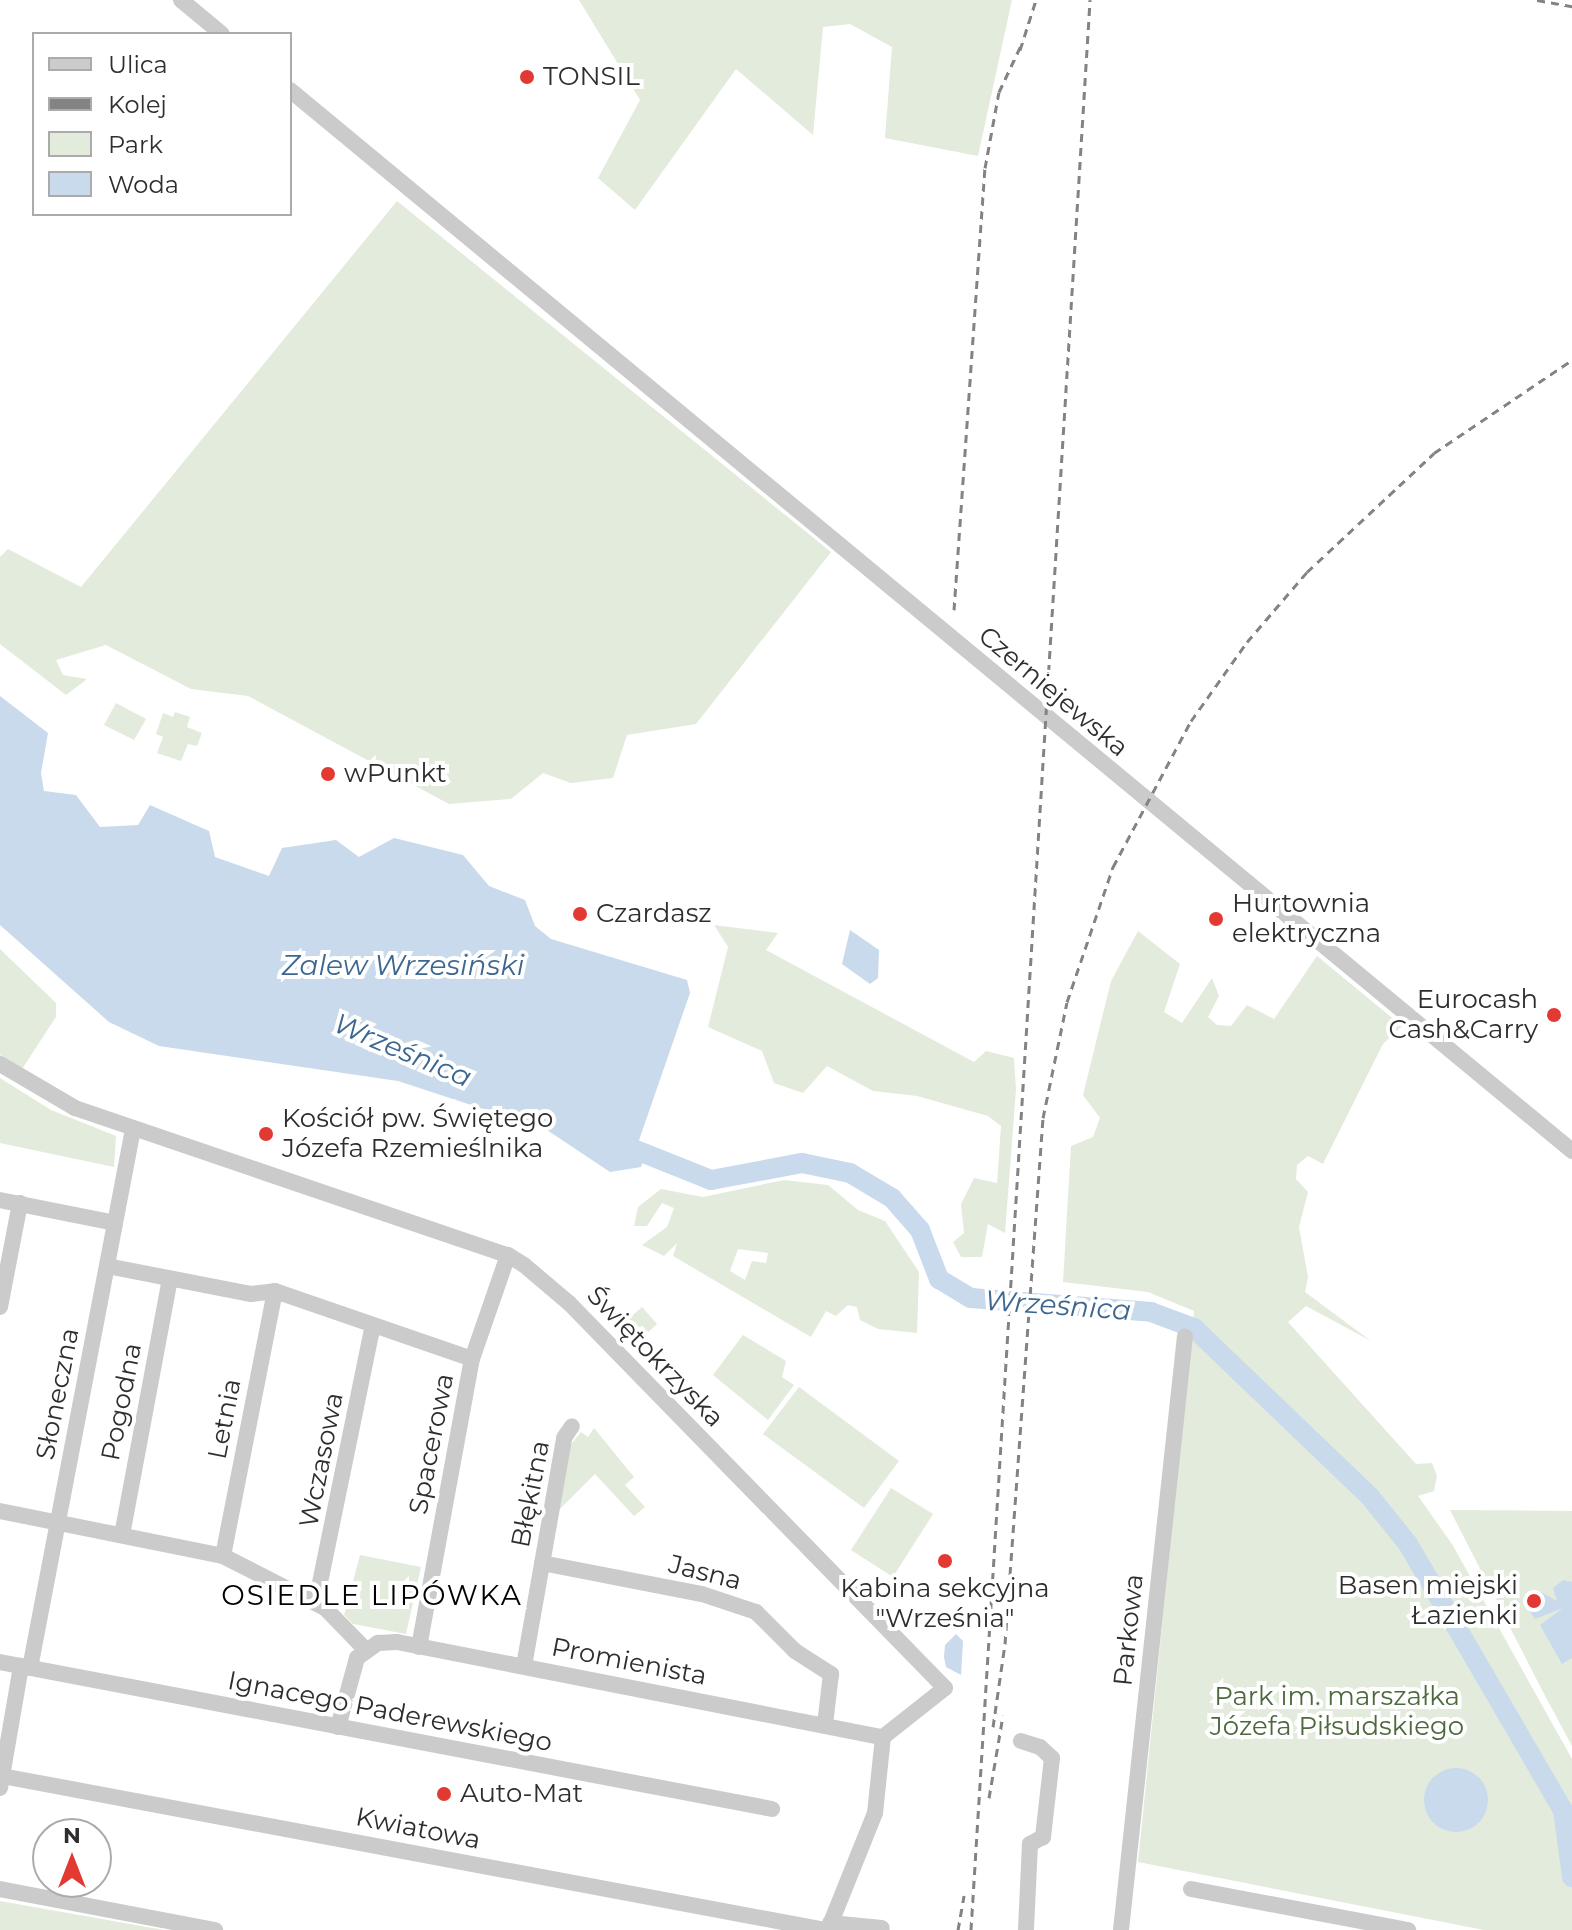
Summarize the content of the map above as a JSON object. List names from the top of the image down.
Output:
{
  "streets": {
    "street": [
      "Czerniejewska",
      "Świętokrzyska",
      "Słoneczna",
      "Pogodna",
      "Letnia",
      "Spacerowa",
      "Wczasowa",
      "Błękitna",
      "Jasna",
      "Parkowa",
      "Promienista",
      "Ignacego Paderewskiego",
      "Kwiatowa"
    ]
  },
  "crossings": [
    ["Świętokrzyska", "Słoneczna"],
    ["Świętokrzyska", "Spacerowa"],
    ["Świętokrzyska", "Promienista"],
    ["Słoneczna", "Ignacego Paderewskiego"],
    ["Słoneczna", "Kwiatowa"],
    ["Spacerowa", "Promienista"],
    ["Błękitna", "Jasna"],
    ["Błękitna", "Promienista"],
    ["Jasna", "Promienista"]
  ],
  "districts": ["OSIEDLE LIPÓWKA"],
  "water": ["Zalew Wrzesiński", "Wrześnica"],
  "parks": ["Park im. marszałka Józefa Piłsudskiego"],
  "places": [
    "TONSIL",
    "wPunkt",
    "Czardasz",
    "Hurtownia elektryczna",
    "Eurocash Cash&Carry",
    "Kościół pw. Świętego Józefa Rzemieślnika",
    "Kabina sekcyjna \"Września\"",
    "Basen miejski Łazienki",
    "Auto-Mat"
  ],
  "legend": [
    "Ulica",
    "Kolej",
    "Park",
    "Woda"
  ],
  "north": "top"
}
